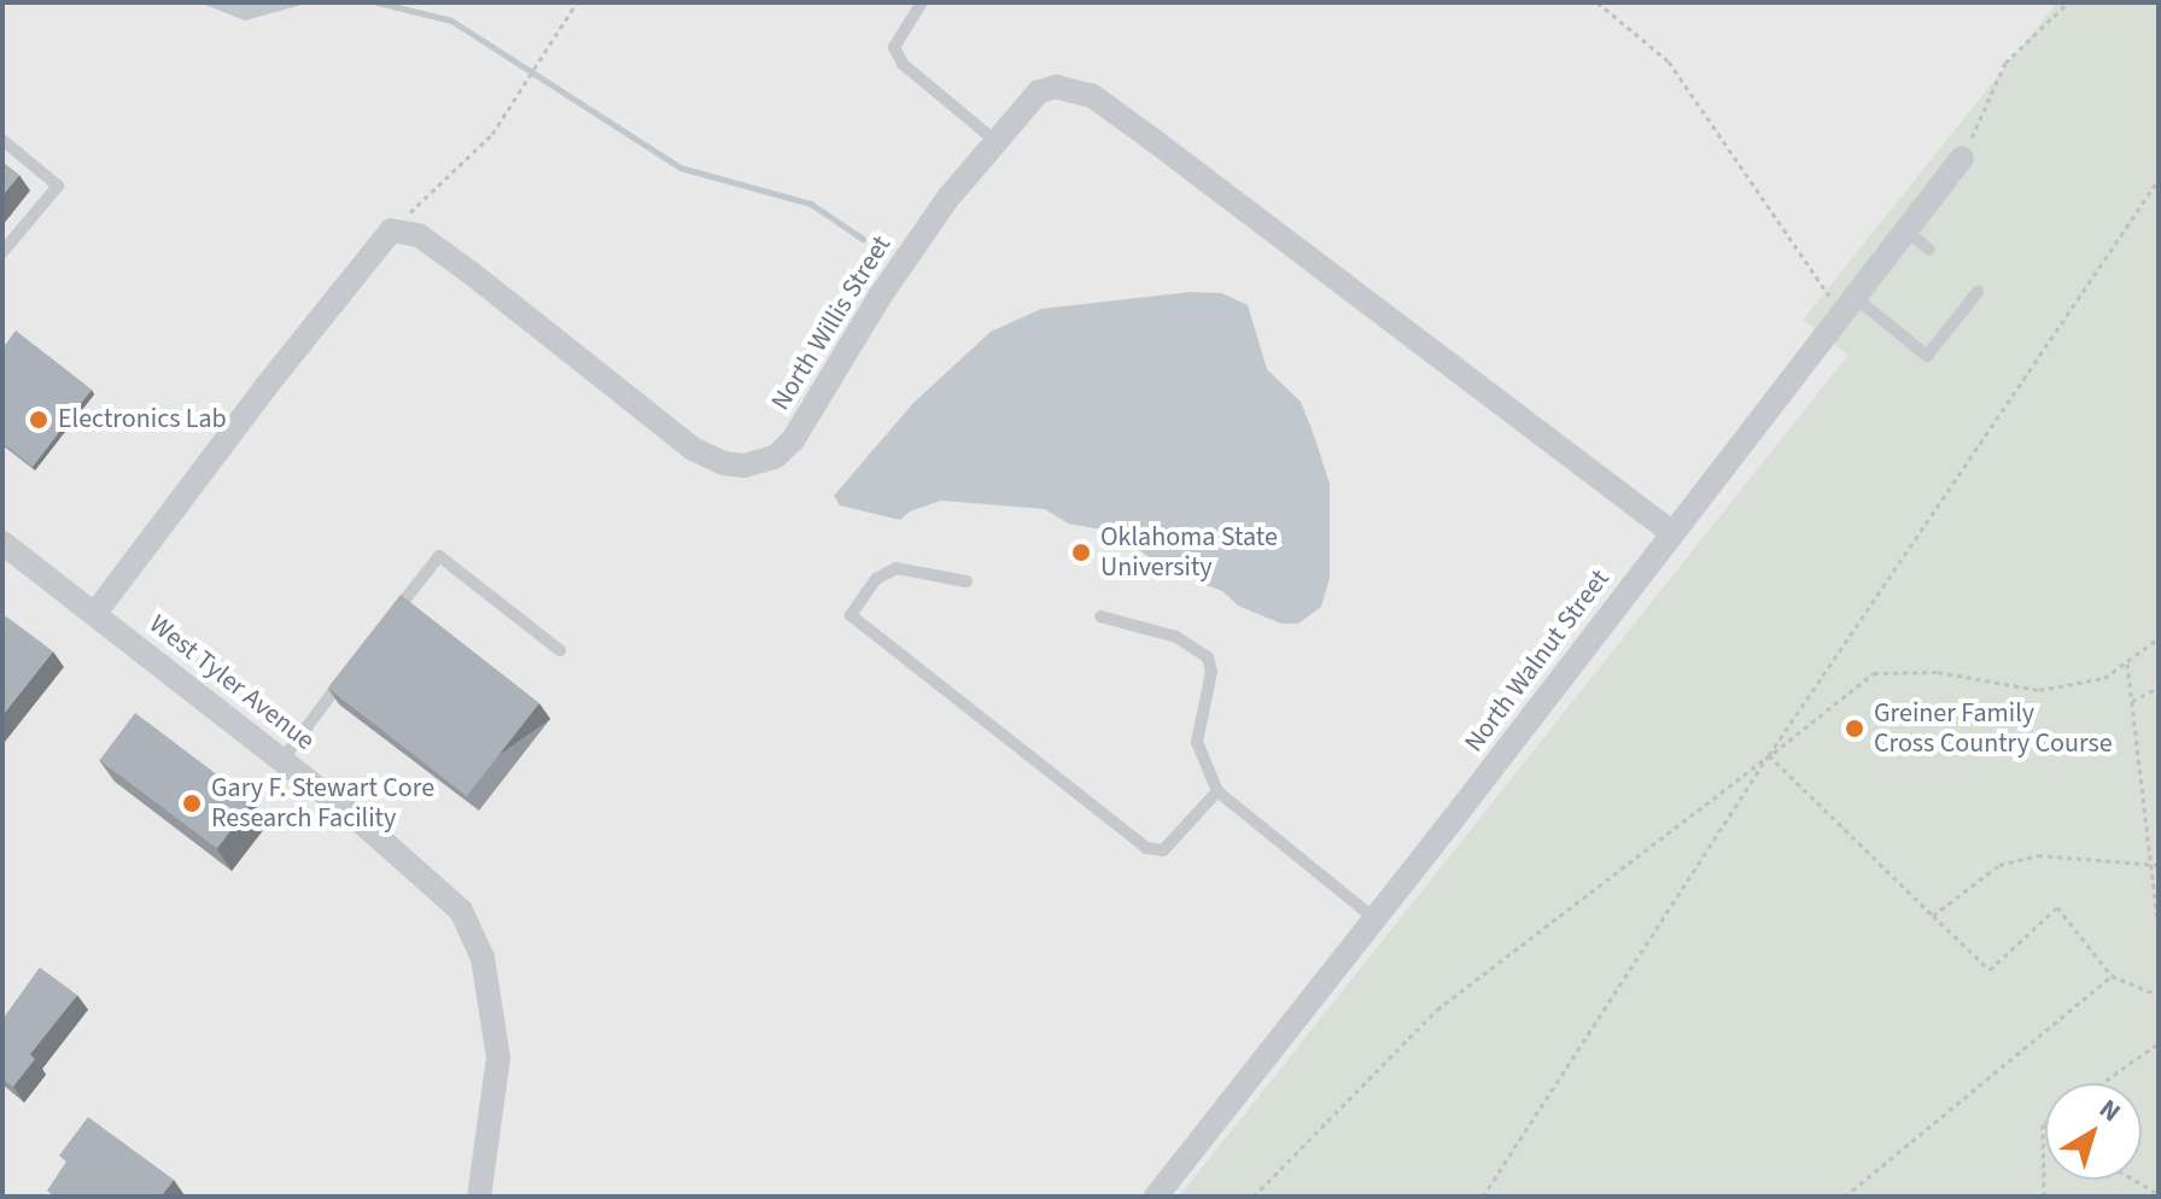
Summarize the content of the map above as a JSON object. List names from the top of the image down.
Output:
{
  "streets": {
    "street": ["North Willis Street", "North Walnut Street", "West Tyler Avenue"]
  },
  "crossings": [
    ["North Willis Street", "North Walnut Street"]
  ],
  "places": [
    "Electronics Lab",
    "Oklahoma State University",
    "Greiner Family Cross Country Course",
    "Gary F. Stewart Core Research Facility"
  ],
  "north": "top right"
}
